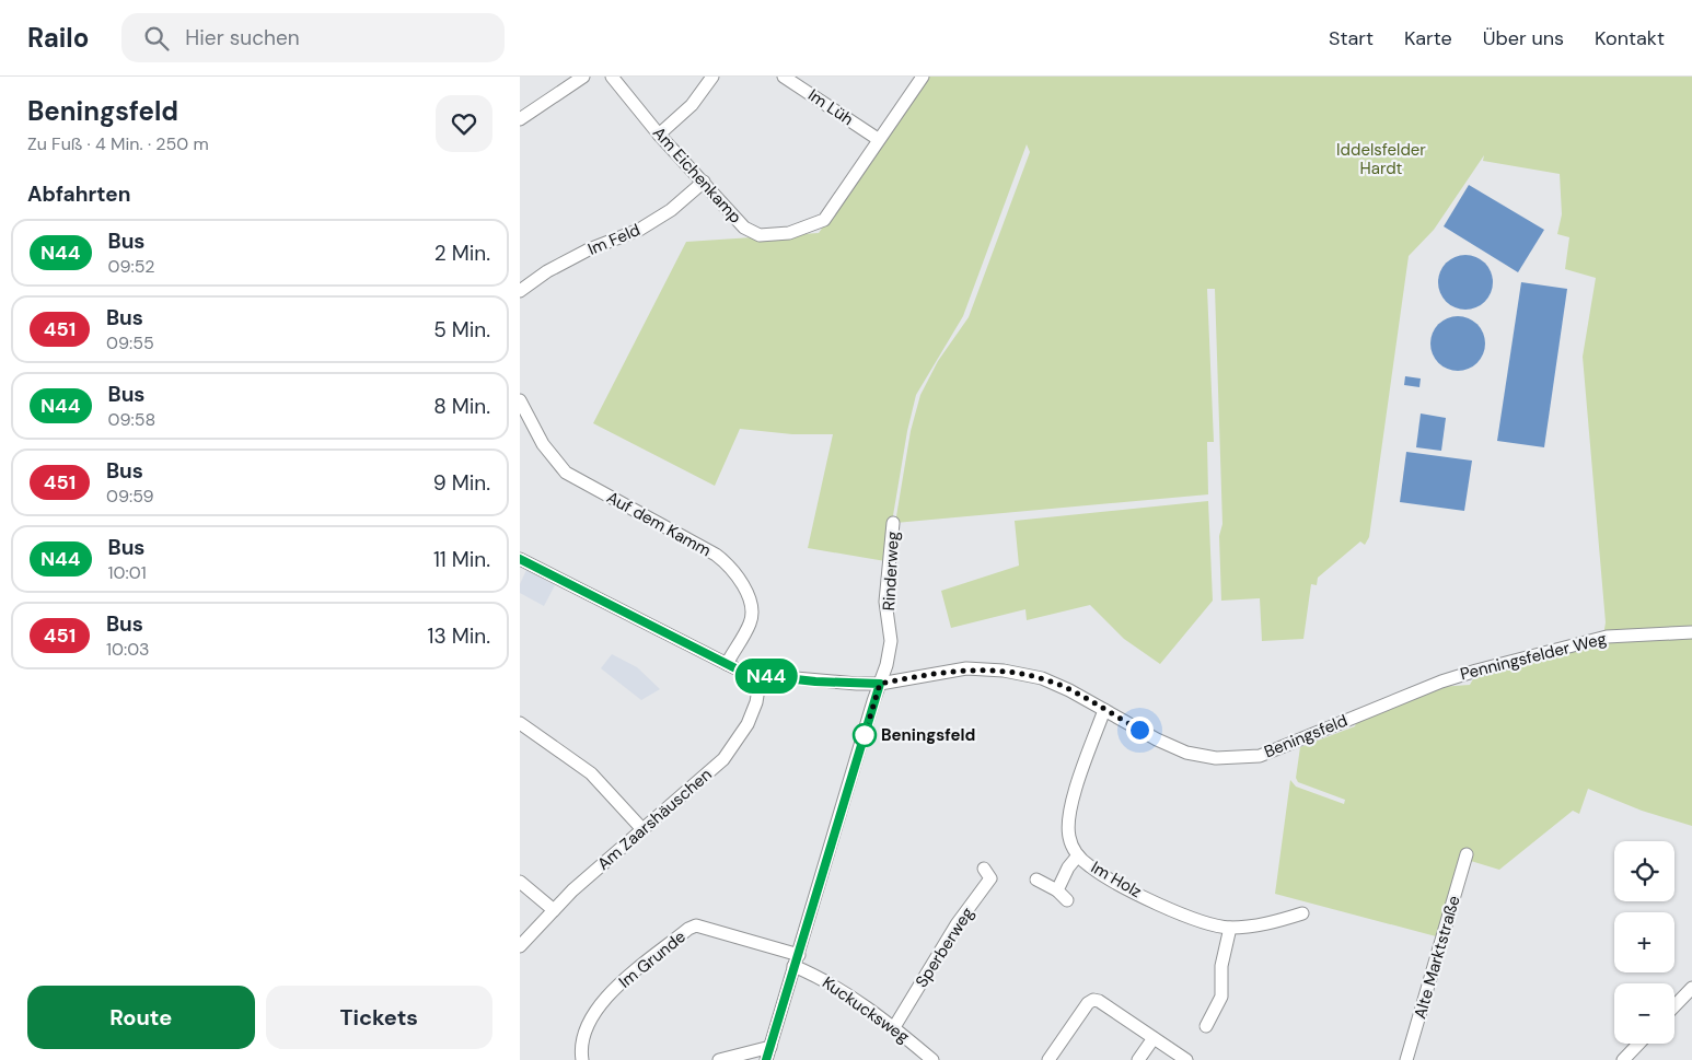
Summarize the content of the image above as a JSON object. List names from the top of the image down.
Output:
{
  "streets": {
    "street": [
      "Im Lüh",
      "Am Eichenkamp",
      "Im Feld",
      "Auf dem Kamm",
      "Rinderweg",
      "Penningsfelder Weg",
      "Beningsfeld",
      "Am Zaarshäuschen",
      "Im Holz",
      "Sperberweg",
      "Alte Marktstraße",
      "Im Grunde",
      "Kuckucksweg"
    ]
  },
  "crossings": [
    ["Im Lüh", "Am Eichenkamp"],
    ["Am Eichenkamp", "Im Feld"],
    ["Auf dem Kamm", "Beningsfeld"],
    ["Rinderweg", "Beningsfeld"],
    ["Rinderweg", "Im Grunde"],
    ["Rinderweg", "Kuckucksweg"],
    ["Penningsfelder Weg", "Beningsfeld"],
    ["Beningsfeld", "Am Zaarshäuschen"],
    ["Beningsfeld", "Im Holz"],
    ["Sperberweg", "Kuckucksweg"],
    ["Im Grunde", "Kuckucksweg"]
  ],
  "parks": ["Iddelsfelder Hardt"],
  "places": ["Beningsfeld"],
  "lines": ["bus line N44"],
  "page": {
    "header": "Railo",
    "search": "Hier suchen",
    "nav": [
      "Start",
      "Karte",
      "Über uns",
      "Kontakt"
    ],
    "heading": [
      ["Beningsfeld", "Zu Fuß · 4 Min. · 250 m"],
      "Abfahrten"
    ],
    "on_map": "N44",
    "list": [
      {
        "mark": "N44",
        "name": "Bus",
        "note": "09:52",
        "value": "2 Min."
      },
      {
        "mark": "451",
        "name": "Bus",
        "note": "09:55",
        "value": "5 Min."
      },
      {
        "mark": "N44",
        "name": "Bus",
        "note": "09:58",
        "value": "8 Min."
      },
      {
        "mark": "451",
        "name": "Bus",
        "note": "09:59",
        "value": "9 Min."
      },
      {
        "mark": "N44",
        "name": "Bus",
        "note": "10:01",
        "value": "11 Min."
      },
      {
        "mark": "451",
        "name": "Bus",
        "note": "10:03",
        "value": "13 Min."
      }
    ],
    "map_buttons": ["+", "−"],
    "buttons": ["Route", "Tickets"]
  }
}
